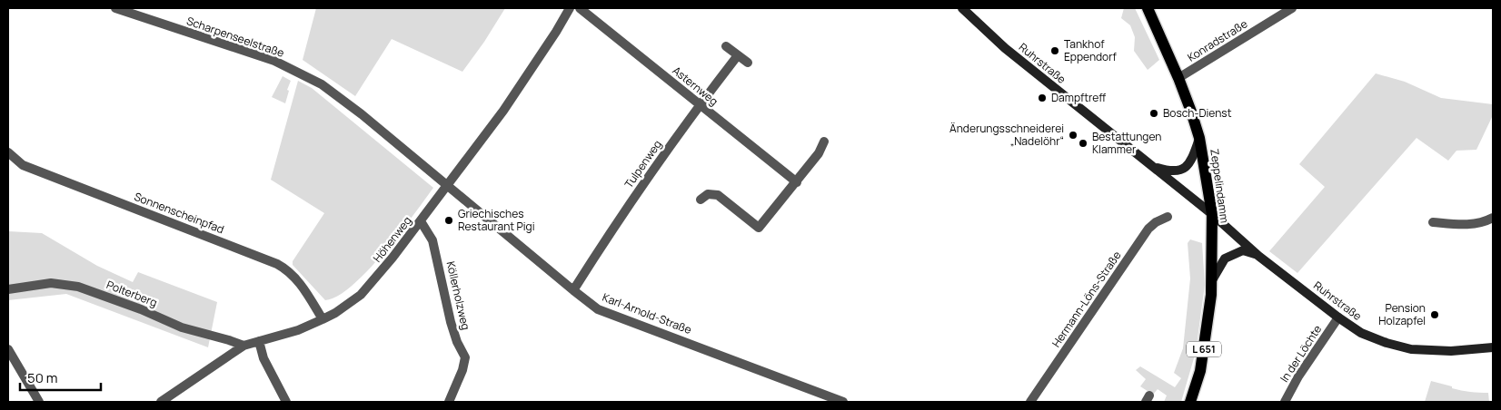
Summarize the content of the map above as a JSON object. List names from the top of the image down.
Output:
{
  "streets": {
    "main road": ["Zeppelindamm", "L 651"],
    "street": [
      "Scharpenseelstraße",
      "Konradstraße",
      "Ruhrstraße",
      "Asternweg",
      "Tulpenweg",
      "Sonnenscheinpfad",
      "Höhenweg",
      "Polterberg",
      "Köllerholzweg",
      "Hermann-Löns-Straße",
      "Karl-Arnold-Straße",
      "In der Löchte"
    ]
  },
  "crossings": [
    ["Scharpenseelstraße", "Höhenweg"],
    ["Scharpenseelstraße", "Karl-Arnold-Straße"],
    ["Konradstraße", "Zeppelindamm"],
    ["Ruhrstraße", "Zeppelindamm"],
    ["Ruhrstraße", "In der Löchte"],
    ["Asternweg", "Tulpenweg"],
    ["Tulpenweg", "Karl-Arnold-Straße"],
    ["Sonnenscheinpfad", "Höhenweg"],
    ["Höhenweg", "Polterberg"],
    ["Höhenweg", "Köllerholzweg"],
    ["Höhenweg", "Karl-Arnold-Straße"]
  ],
  "places": [
    "Tankhof Eppendorf",
    "Dampftreff",
    "Bosch-Dienst",
    "Änderungsschneiderei „Nadelöhr“",
    "Bestattungen Klammer",
    "Griechisches Restaurant Pigi",
    "Pension Holzapfel"
  ],
  "scale_bar": "50 m"
}
